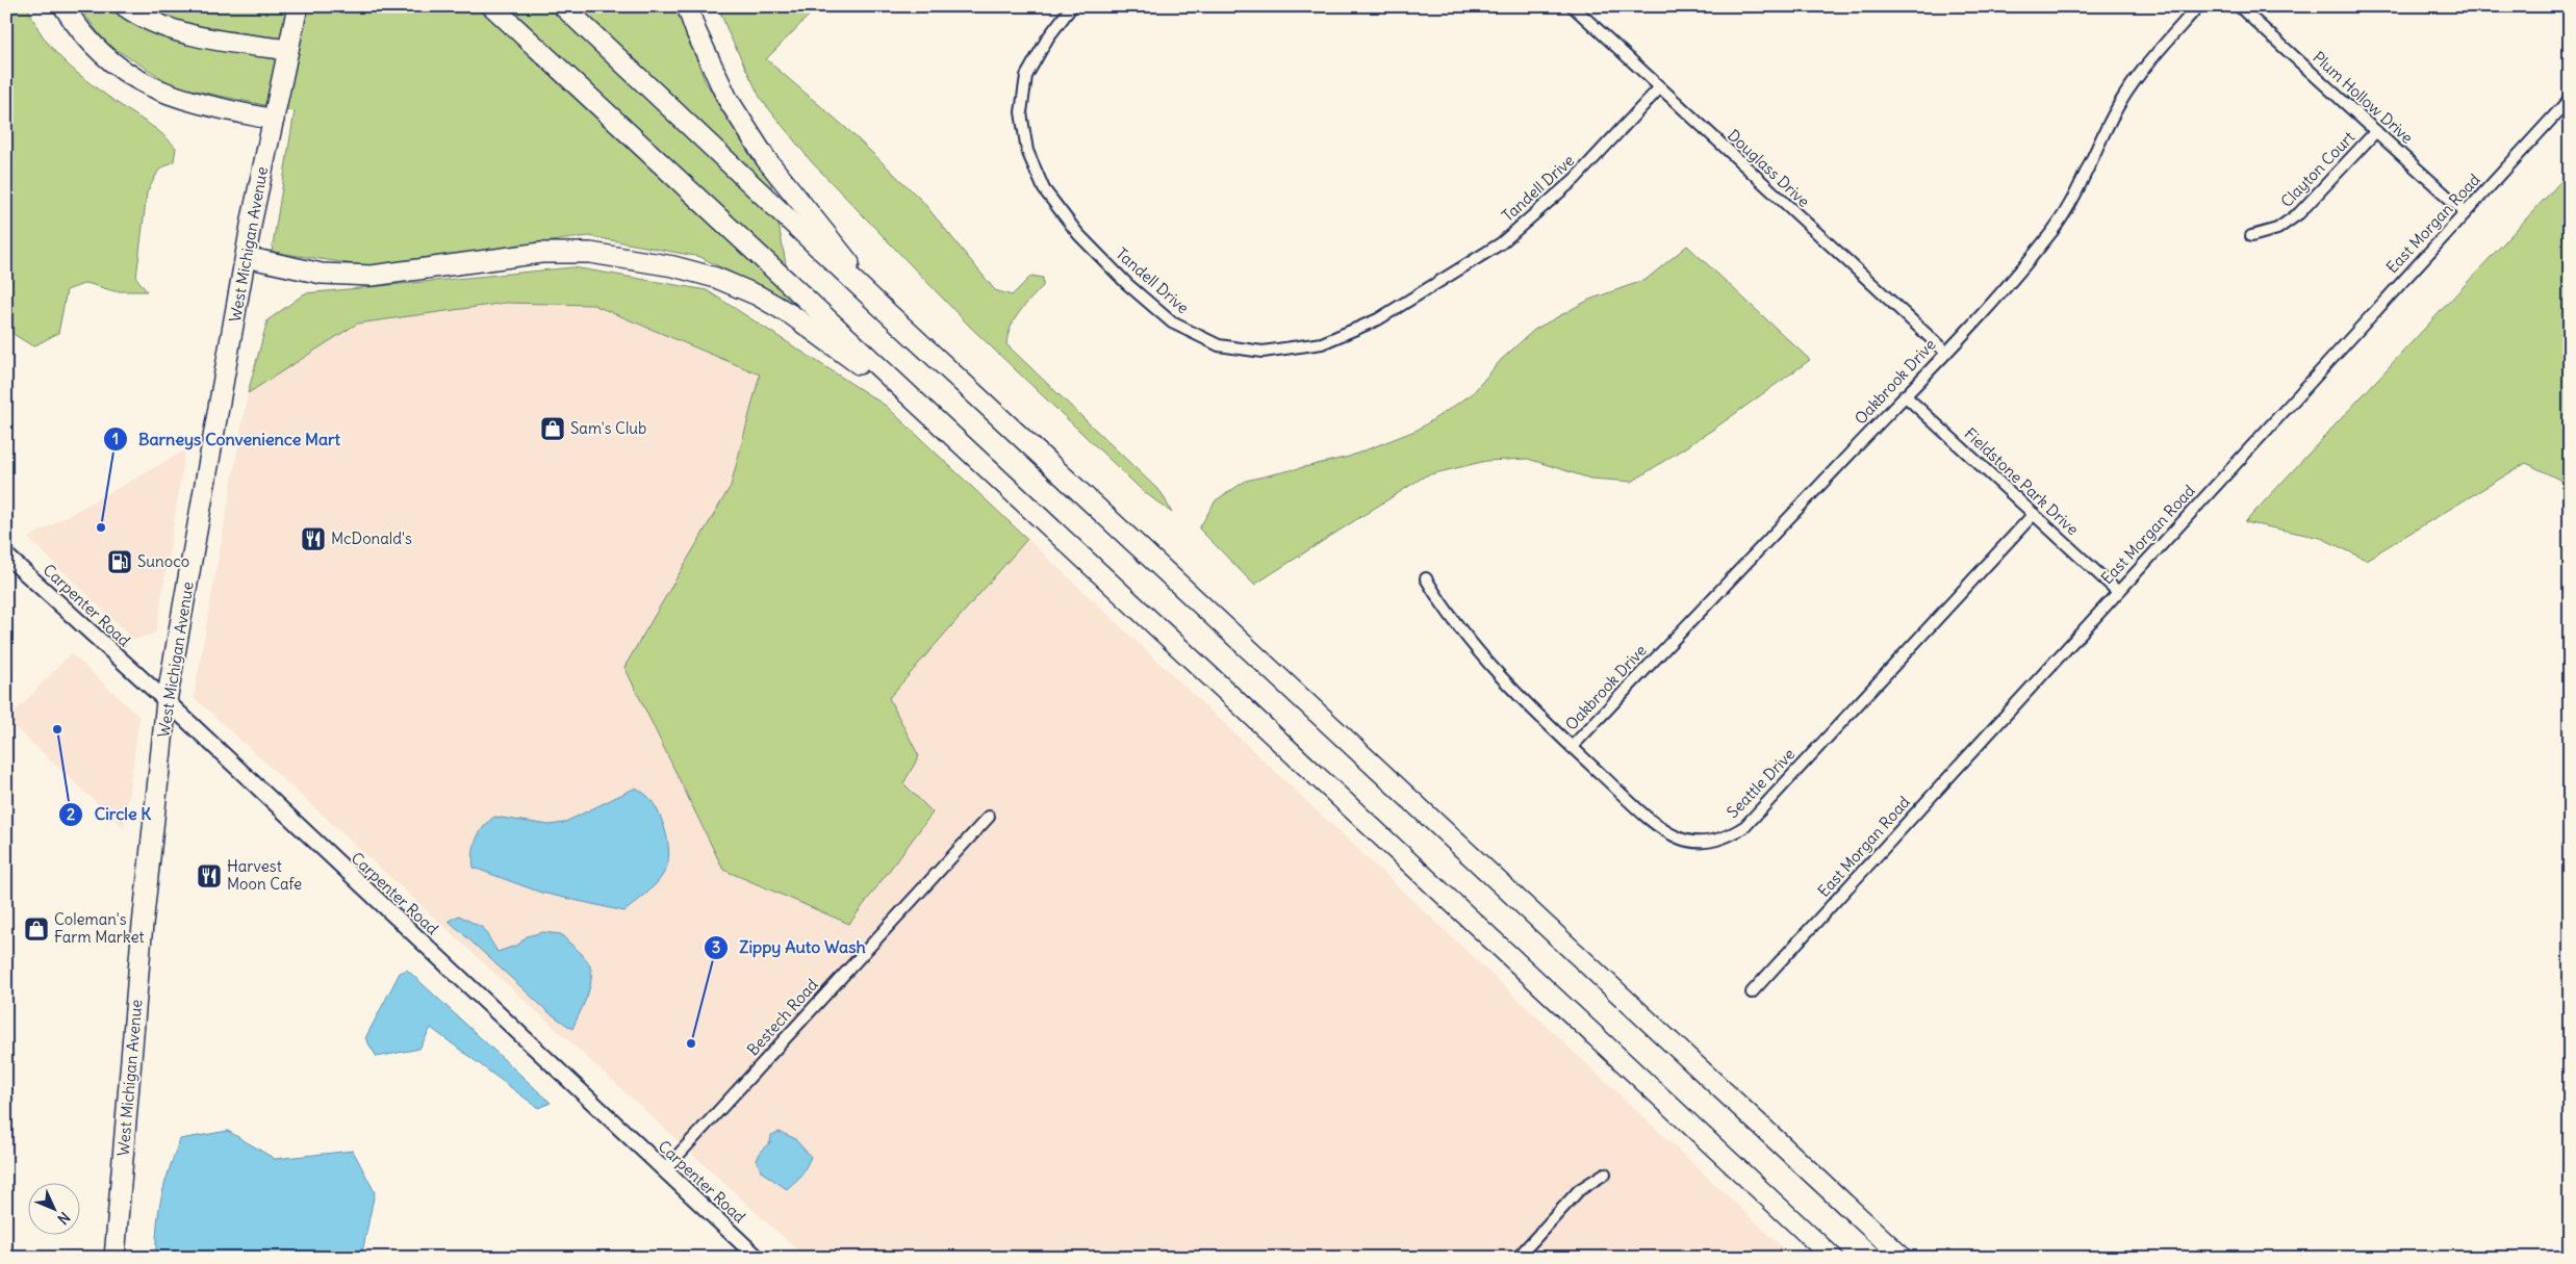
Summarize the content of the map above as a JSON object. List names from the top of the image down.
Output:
{
  "streets": {
    "highway": ["West Michigan Avenue"],
    "main road": ["Carpenter Road"],
    "street": [
      "Plum Hollow Drive",
      "Douglass Drive",
      "Clayton Court",
      "Tandell Drive",
      "East Morgan Road",
      "Oakbrook Drive",
      "Fieldstone Park Drive",
      "Seattle Drive",
      "Bestech Road"
    ]
  },
  "crossings": [
    ["Plum Hollow Drive", "Clayton Court"],
    ["Plum Hollow Drive", "East Morgan Road"],
    ["Douglass Drive", "Tandell Drive"],
    ["Douglass Drive", "Oakbrook Drive"],
    ["East Morgan Road", "Fieldstone Park Drive"],
    ["West Michigan Avenue", "Carpenter Road"],
    ["Oakbrook Drive", "Fieldstone Park Drive"],
    ["Oakbrook Drive", "Seattle Drive"],
    ["Fieldstone Park Drive", "Seattle Drive"],
    ["Carpenter Road", "Bestech Road"]
  ],
  "places": {
    "shop": ["Sam's Club", "Coleman's Farm Market"],
    "other": ["Barneys Convenience Mart", "Circle K", "Zippy Auto Wash"],
    "restaurant": ["McDonald's", "Harvest Moon Cafe"],
    "fuel station": ["Sunoco"]
  },
  "north": "bottom right"
}
